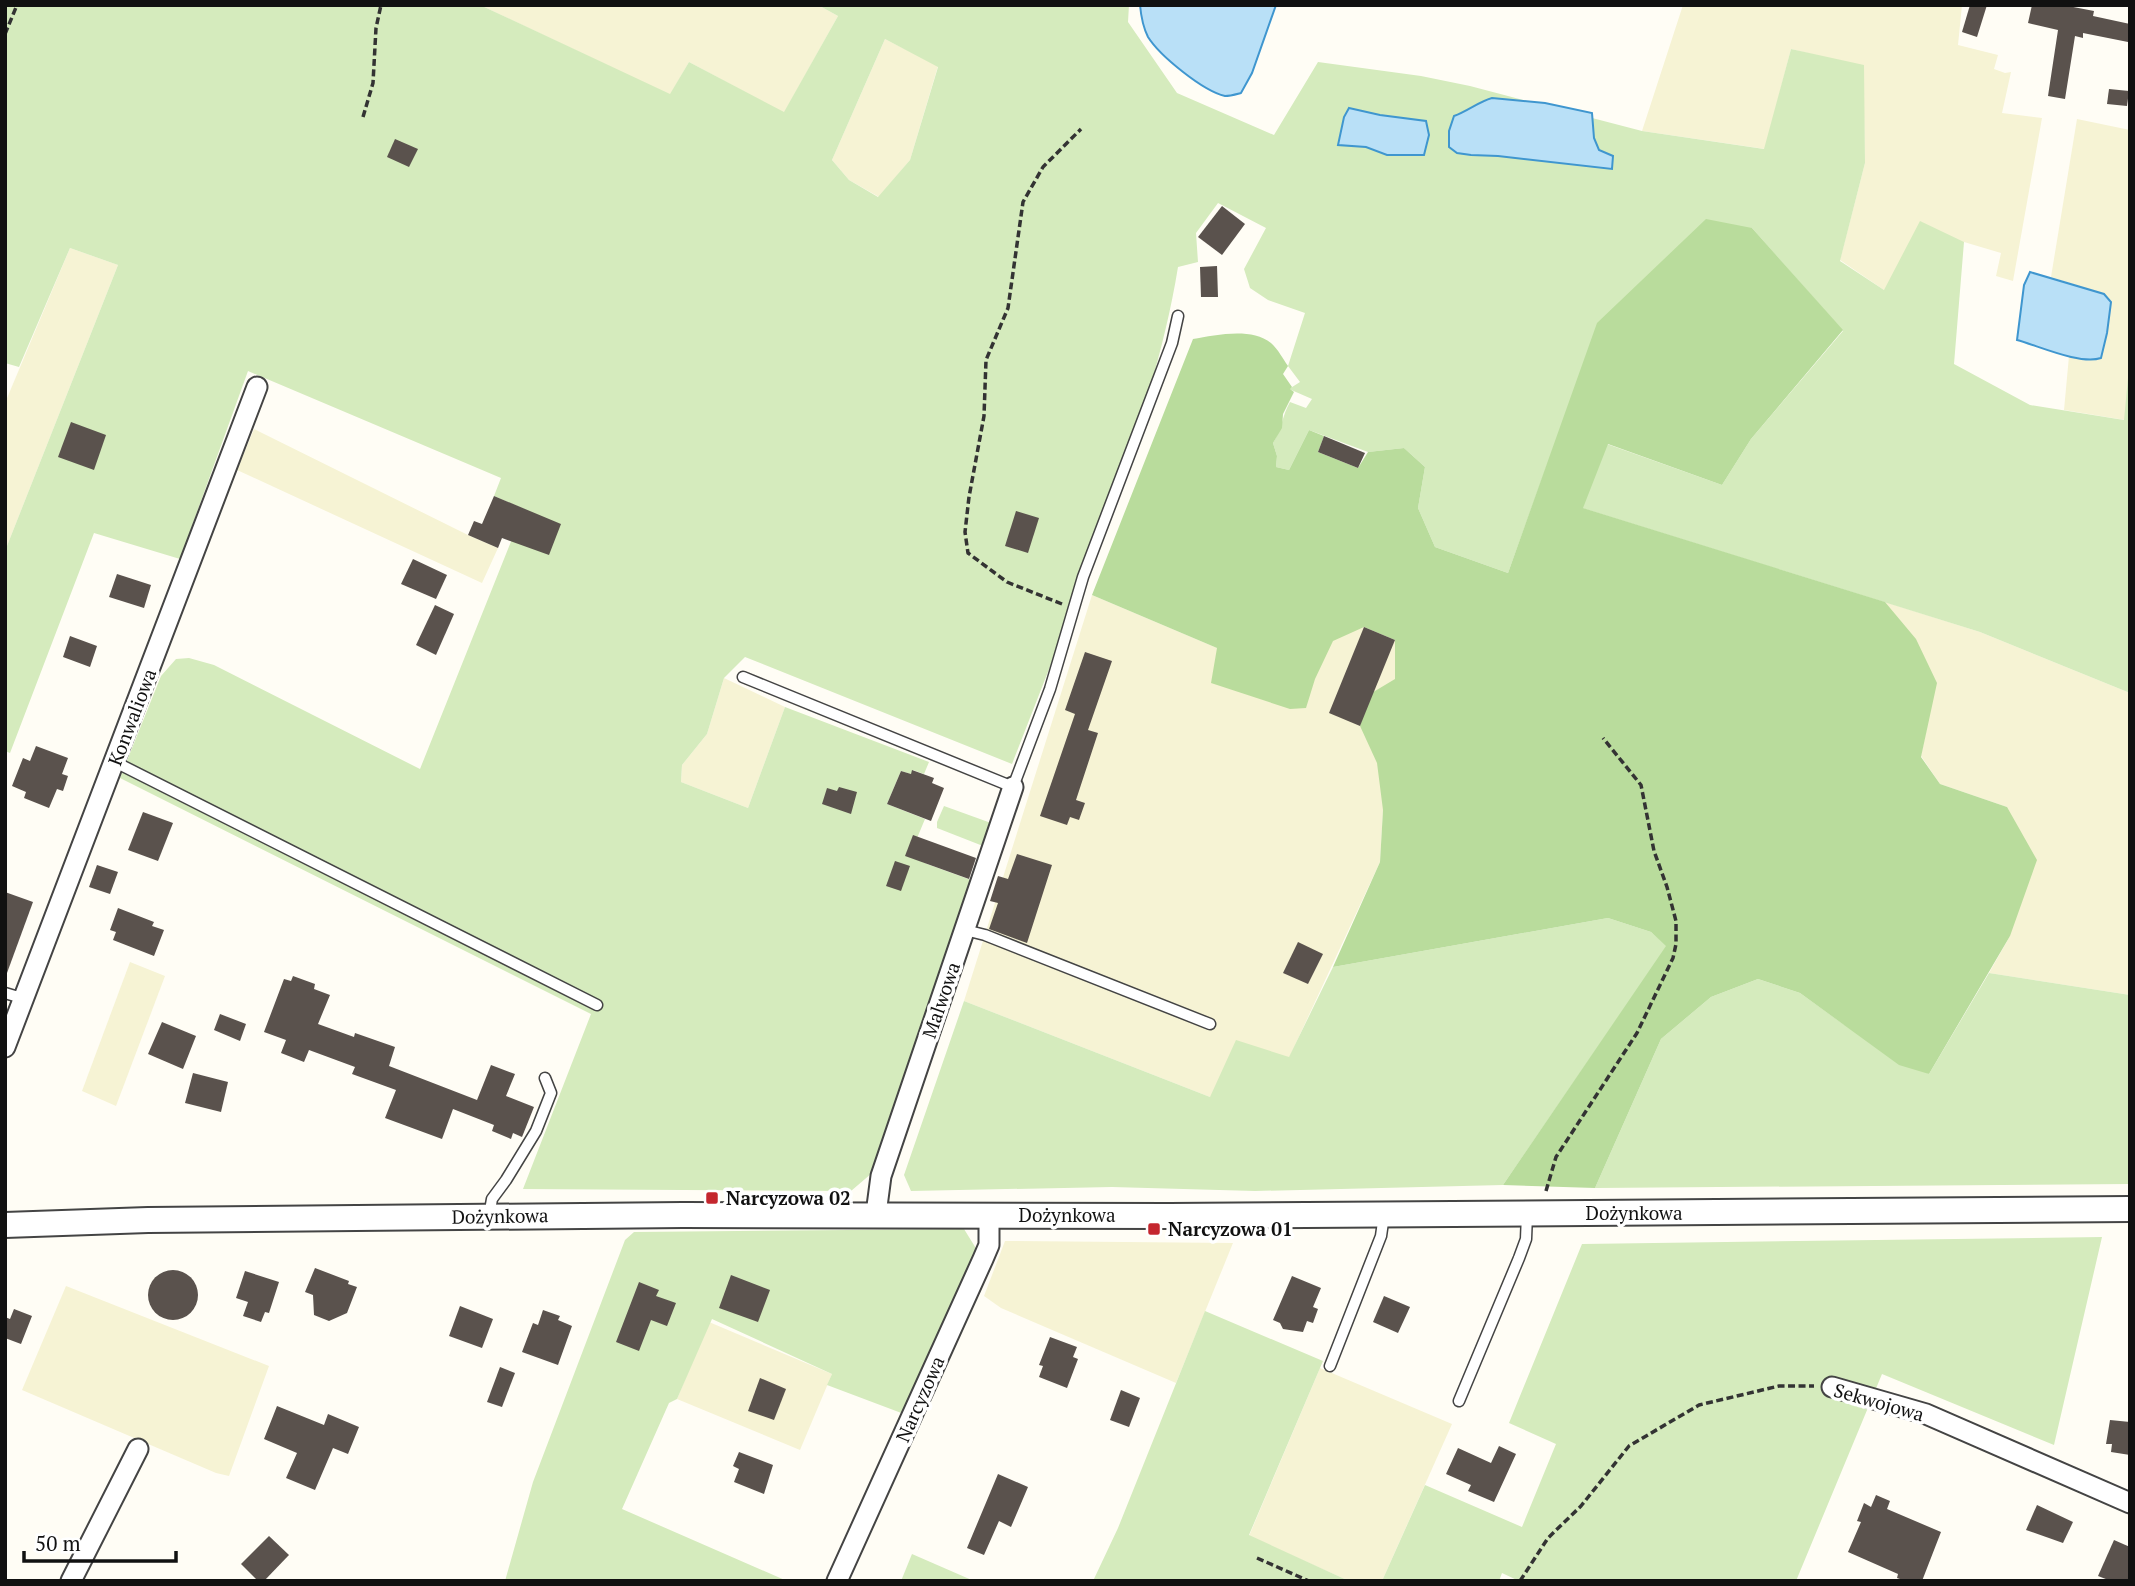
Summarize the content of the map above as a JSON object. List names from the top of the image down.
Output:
{
  "streets": {
    "street": [
      "Konwaliowa",
      "Malwowa",
      "Dożynkowa",
      "Narcyzowa",
      "Sekwojowa"
    ]
  },
  "crossings": [
    ["Malwowa", "Dożynkowa"],
    ["Dożynkowa", "Narcyzowa"]
  ],
  "places": {
    "transit": ["Narcyzowa 02", "Narcyzowa 01"]
  },
  "scale_bar": "50 m"
}
